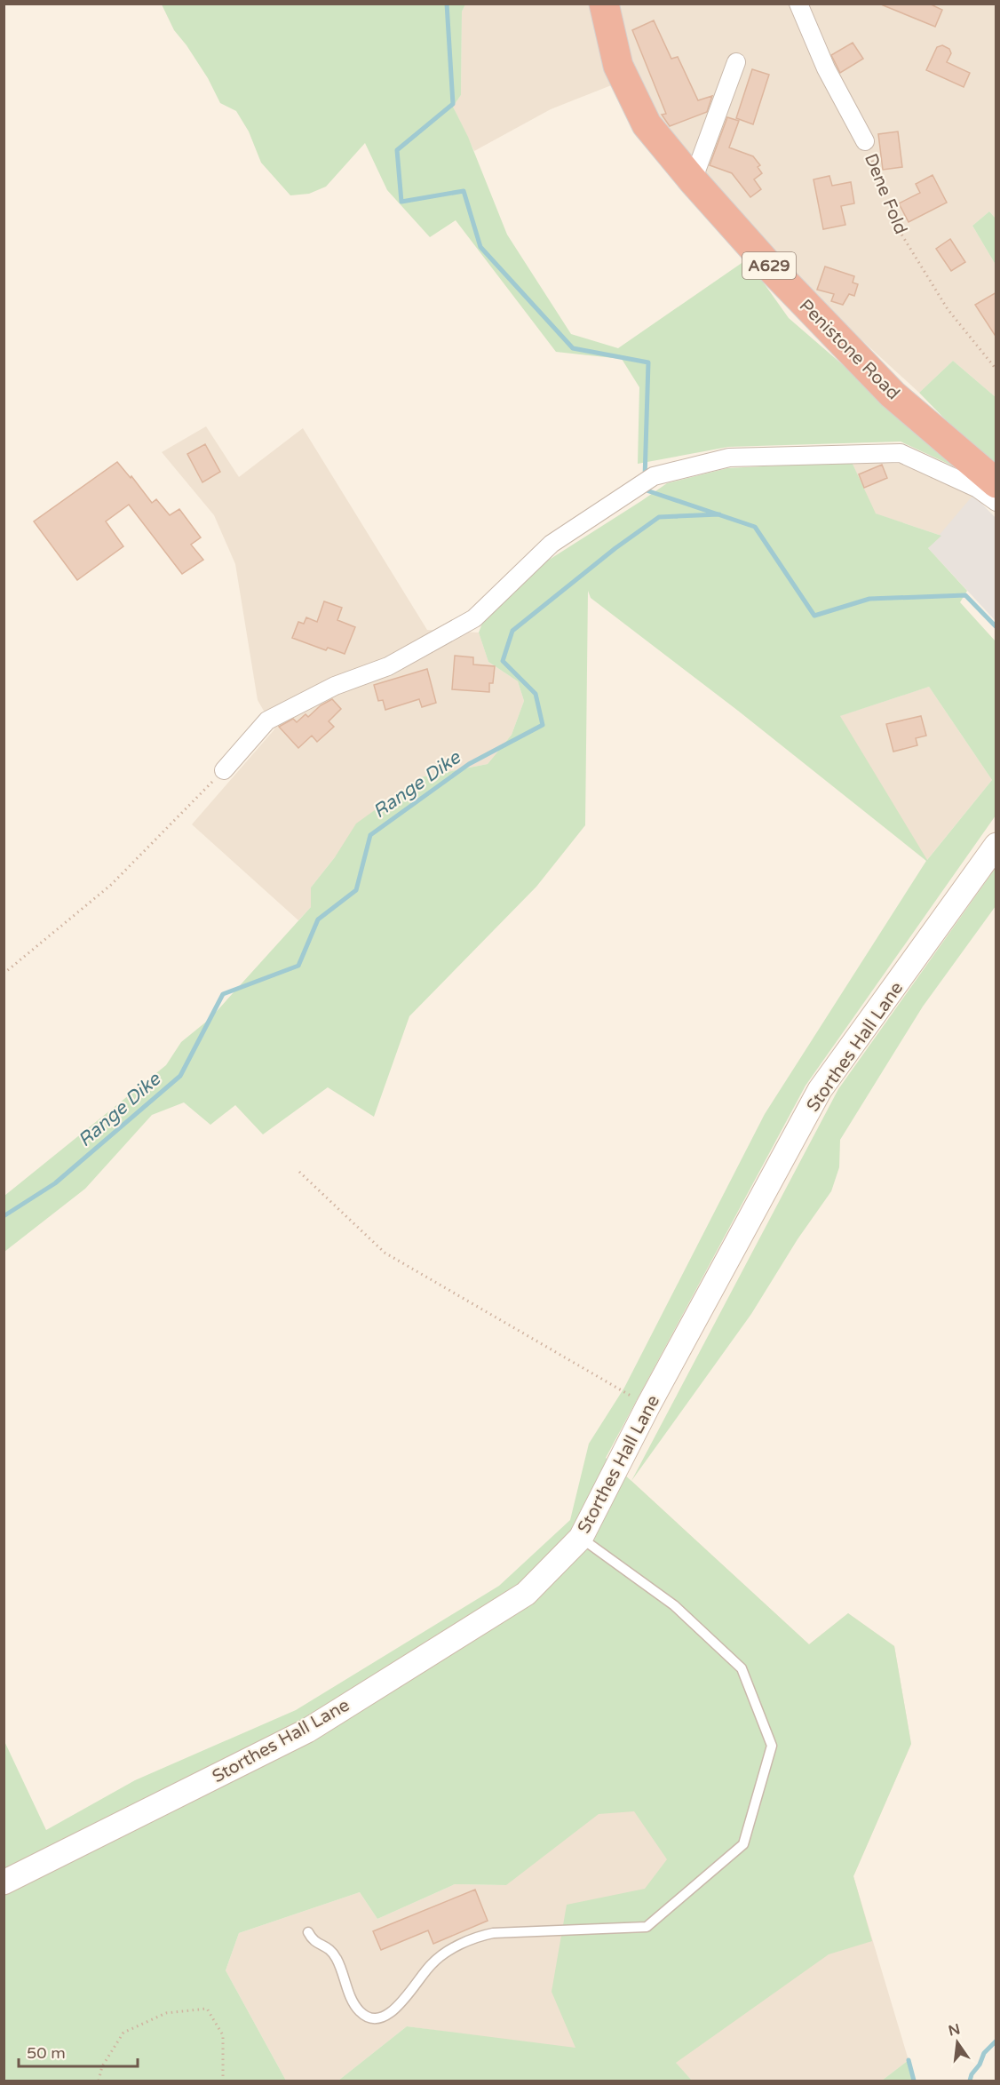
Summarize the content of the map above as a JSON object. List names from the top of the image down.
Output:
{
  "streets": {
    "highway": ["A629", "Penistone Road"],
    "street": ["Dene Fold", "Storthes Hall Lane"]
  },
  "water": ["Range Dike"],
  "scale_bar": "50 m",
  "north": "top"
}
